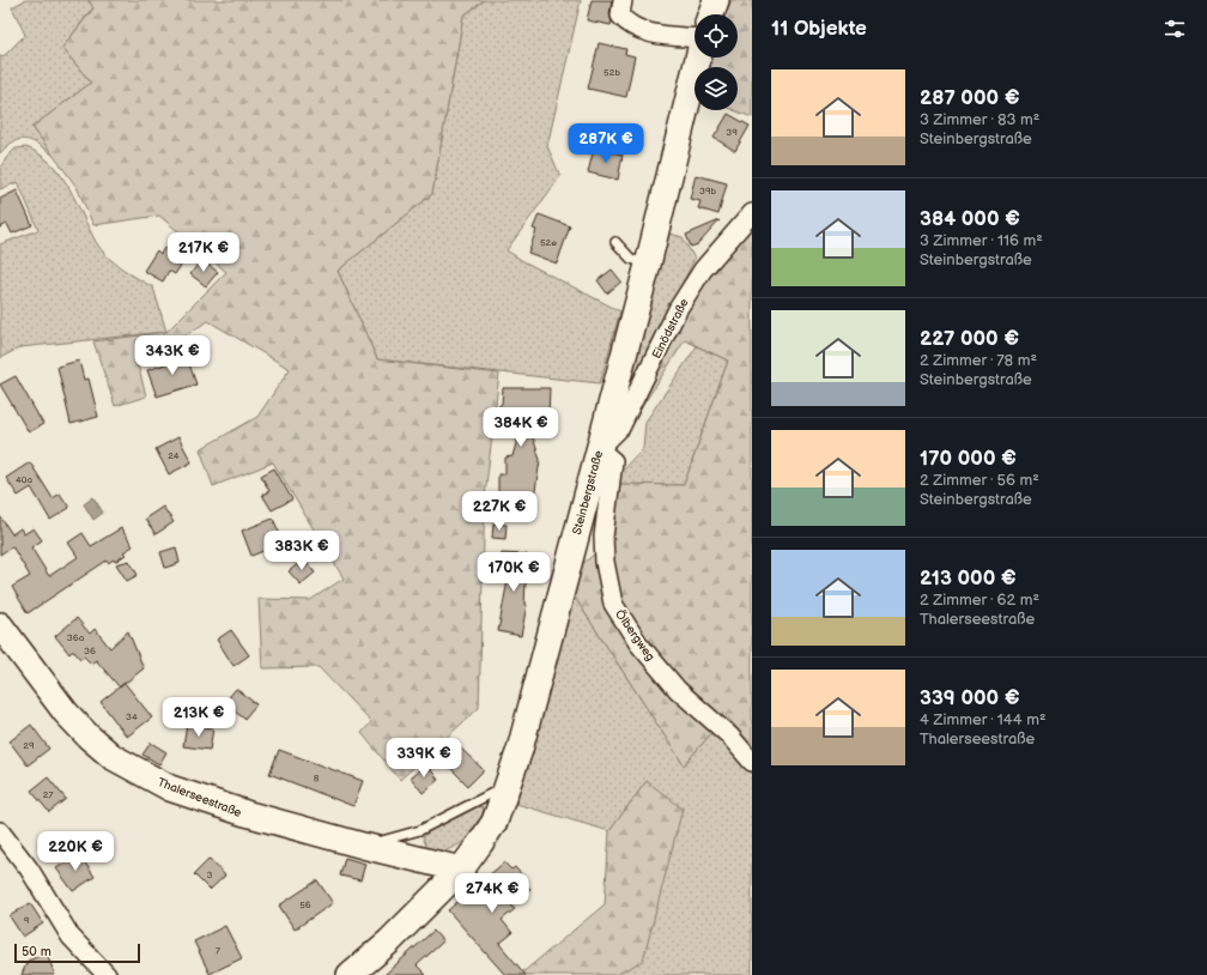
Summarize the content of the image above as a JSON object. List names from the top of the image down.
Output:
{
  "streets": {
    "main road": ["Steinbergstraße", "Thalerseestraße"],
    "street": ["Einödstraße", "Ölbergweg"]
  },
  "crossings": [
    ["Einödstraße", "Steinbergstraße"],
    ["Einödstraße", "Ölbergweg"],
    ["Steinbergstraße", "Ölbergweg"],
    ["Steinbergstraße", "Thalerseestraße"]
  ],
  "house_numbers": [
    "52b",
    "39",
    "39b",
    "52e",
    "24",
    "40a",
    "36a",
    "36",
    "34",
    "29",
    "8",
    "27",
    "3",
    "56",
    "9",
    "7"
  ],
  "scale_bar": "50 m",
  "page": {
    "heading": "11 Objekte",
    "list": [
      {
        "name": "287 000 €",
        "note": "3 Zimmer · 83 m² · Steinbergstraße"
      },
      {
        "name": "384 000 €",
        "note": "3 Zimmer · 116 m² · Steinbergstraße"
      },
      {
        "name": "227 000 €",
        "note": "2 Zimmer · 78 m² · Steinbergstraße"
      },
      {
        "name": "170 000 €",
        "note": "2 Zimmer · 56 m² · Steinbergstraße"
      },
      {
        "name": "213 000 €",
        "note": "2 Zimmer · 62 m² · Thalerseestraße"
      },
      {
        "name": "339 000 €",
        "note": "4 Zimmer · 144 m² · Thalerseestraße"
      }
    ],
    "price": [
      "287K €",
      "217K €",
      "343K €",
      "384K €",
      "227K €",
      "383K €",
      "170K €",
      "213K €",
      "339K €",
      "220K €",
      "274K €"
    ],
    "scale": "50 m"
  }
}
